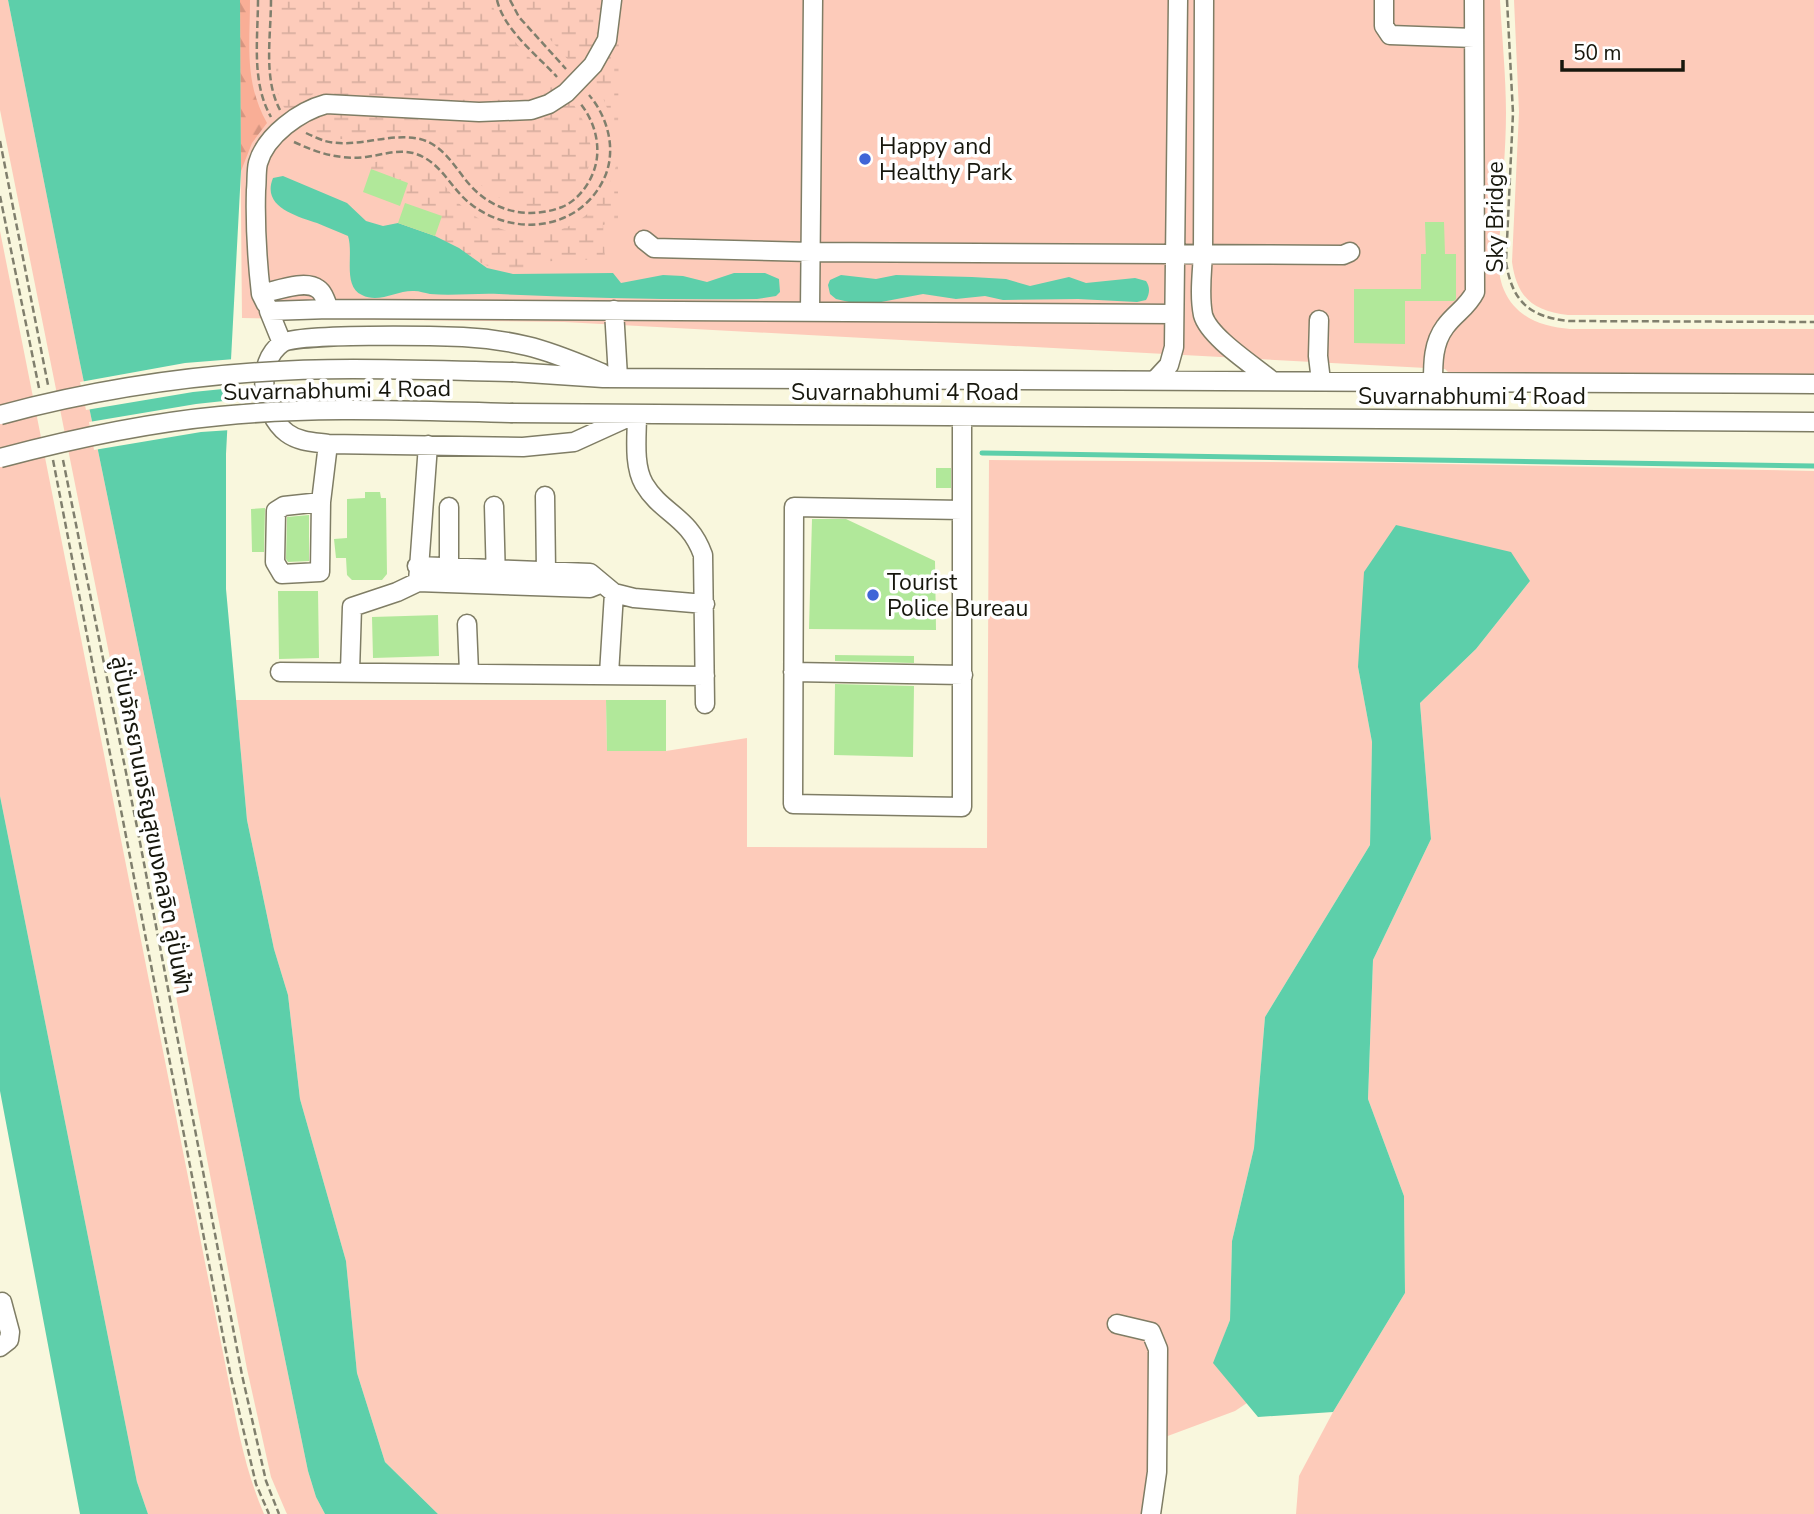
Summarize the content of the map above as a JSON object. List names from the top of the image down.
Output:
{
  "streets": {
    "street": ["Suvarnabhumi 4 Road"],
    "path": ["Sky Bridge", "ลู่ปั่นจักรยานเจริญสุขมงคลจิต ลู่ปั่นฟ้า"]
  },
  "places": ["Happy and Healthy Park", "Tourist Police Bureau"],
  "scale_bar": "50 m"
}
